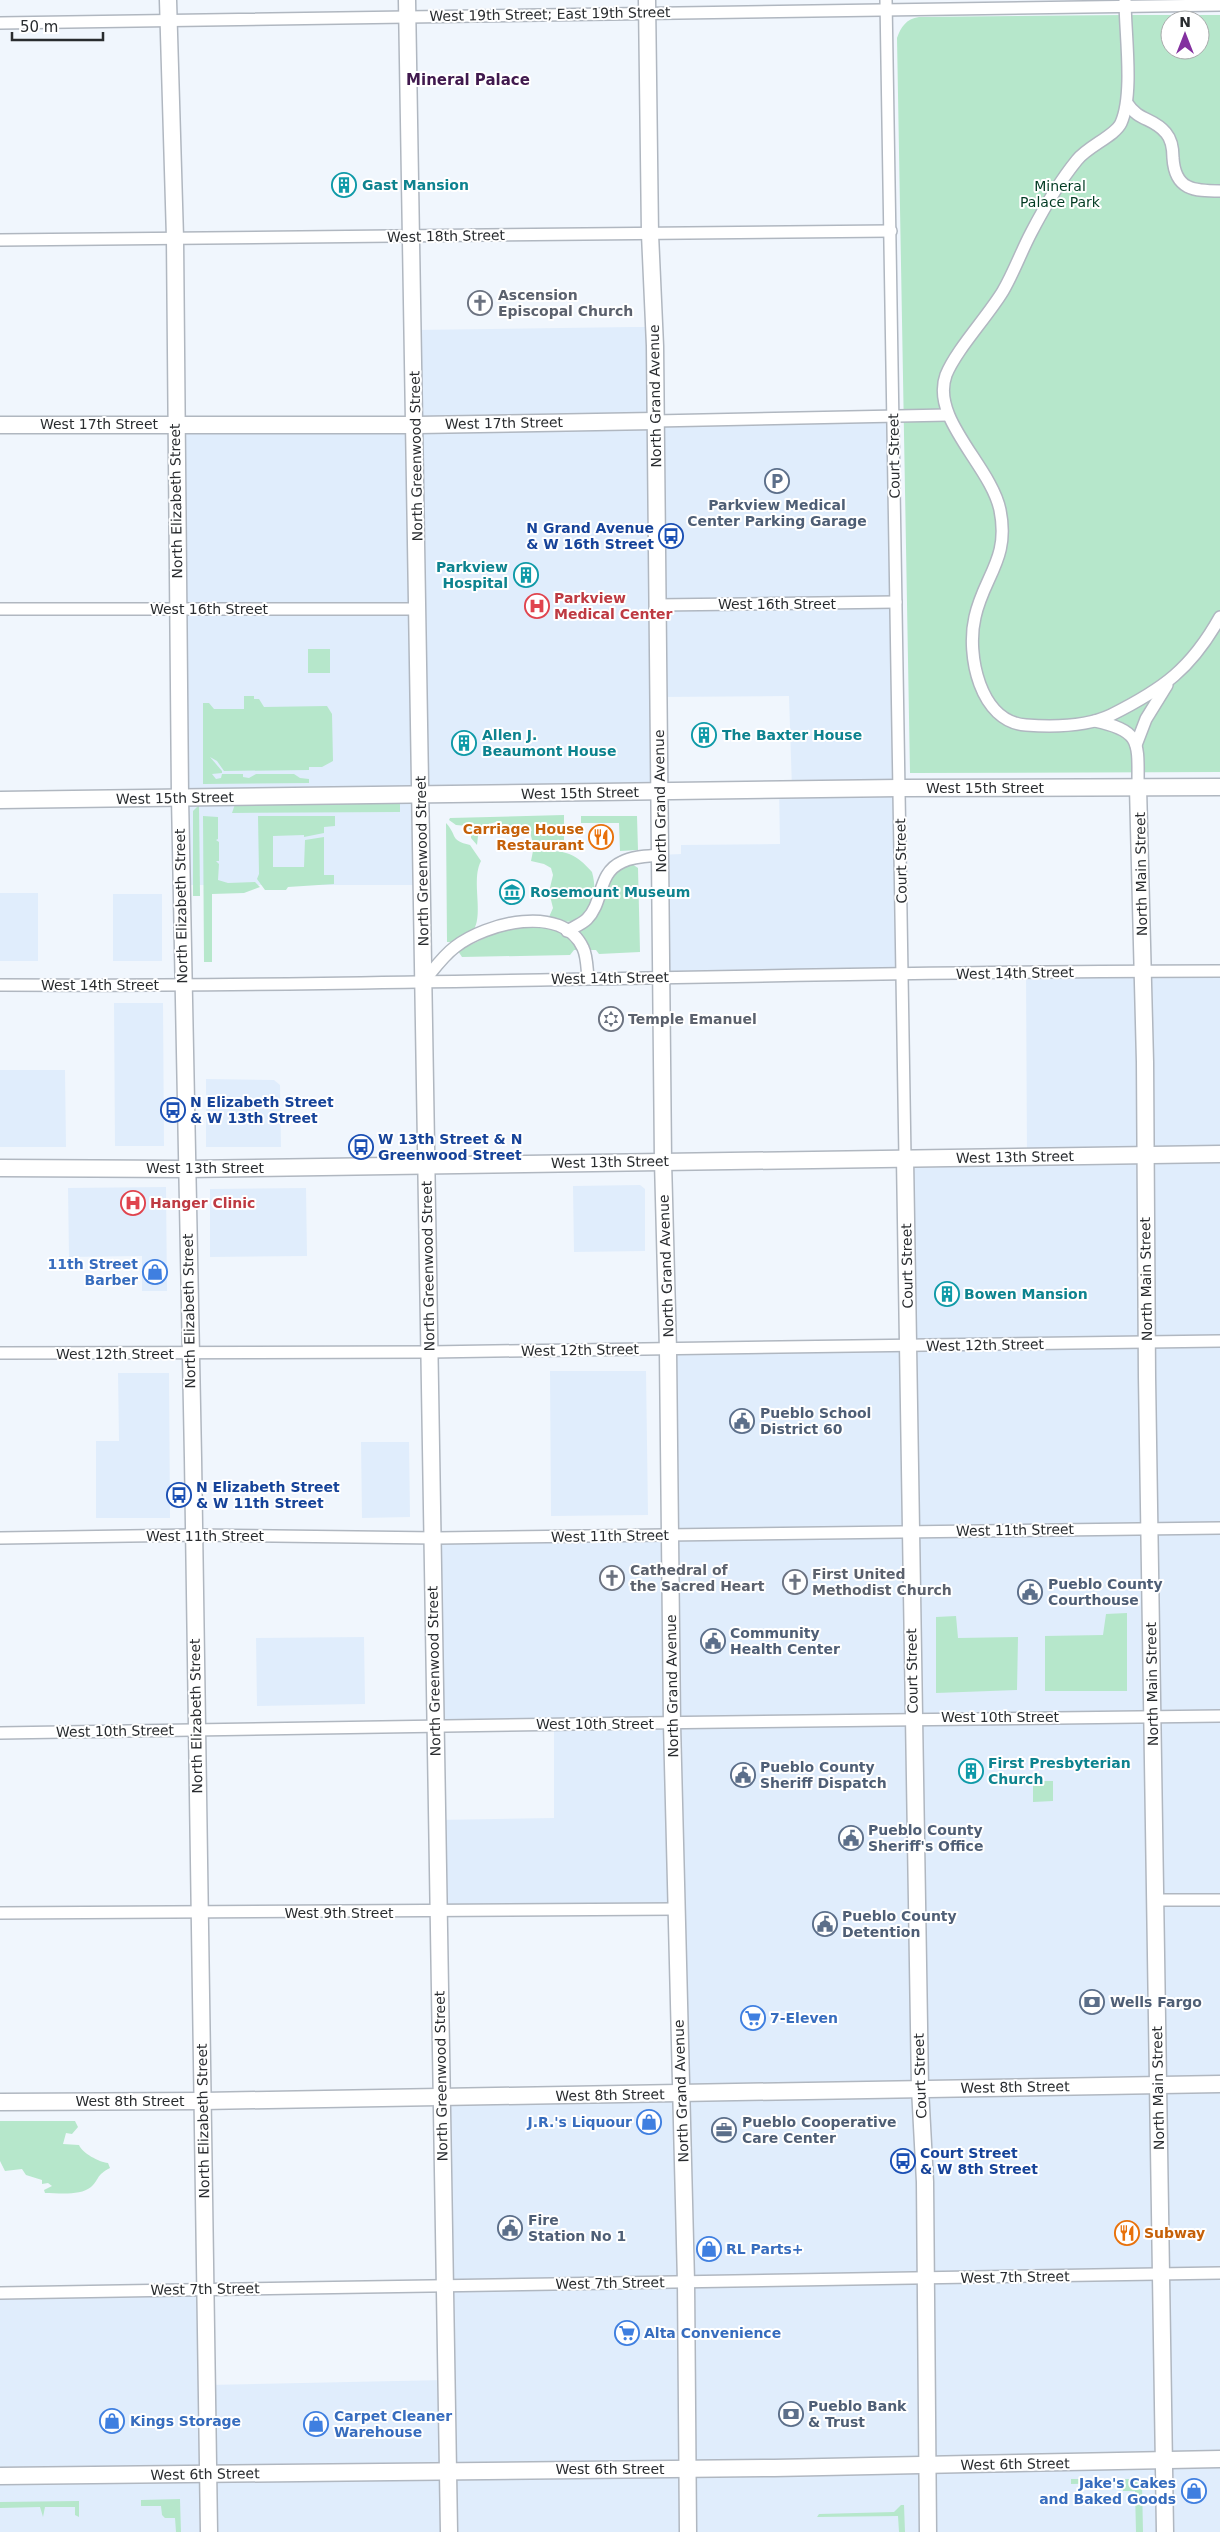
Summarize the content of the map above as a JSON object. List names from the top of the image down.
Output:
{
  "streets": {
    "street": [
      "West 19th Street; East 19th Street",
      "West 18th Street",
      "North Grand Avenue",
      "West 17th Street",
      "North Greenwood Street",
      "Court Street",
      "North Elizabeth Street",
      "West 16th Street",
      "West 15th Street",
      "North Main Street",
      "West 14th Street",
      "West 13th Street",
      "West 12th Street",
      "West 11th Street",
      "West 10th Street",
      "West 9th Street",
      "West 8th Street",
      "West 7th Street",
      "West 6th Street"
    ]
  },
  "crossings": [
    ["West 19th Street; East 19th Street", "North Grand Avenue"],
    ["West 19th Street; East 19th Street", "North Greenwood Street"],
    ["West 19th Street; East 19th Street", "Court Street"],
    ["West 19th Street; East 19th Street", "North Elizabeth Street"],
    ["West 19th Street; East 19th Street", "North Main Street"],
    ["West 18th Street", "North Grand Avenue"],
    ["West 18th Street", "North Greenwood Street"],
    ["West 18th Street", "Court Street"],
    ["West 18th Street", "North Elizabeth Street"],
    ["North Grand Avenue", "West 17th Street"],
    ["North Grand Avenue", "West 16th Street"],
    ["North Grand Avenue", "West 15th Street"],
    ["North Grand Avenue", "West 14th Street"],
    ["North Grand Avenue", "West 13th Street"],
    ["North Grand Avenue", "West 12th Street"],
    ["North Grand Avenue", "West 11th Street"],
    ["North Grand Avenue", "West 10th Street"],
    ["North Grand Avenue", "West 9th Street"],
    ["North Grand Avenue", "West 8th Street"],
    ["North Grand Avenue", "West 7th Street"],
    ["North Grand Avenue", "West 6th Street"],
    ["West 17th Street", "North Greenwood Street"],
    ["West 17th Street", "Court Street"],
    ["West 17th Street", "North Elizabeth Street"],
    ["West 17th Street", "North Main Street"],
    ["North Greenwood Street", "West 16th Street"],
    ["North Greenwood Street", "West 15th Street"],
    ["North Greenwood Street", "West 14th Street"],
    ["North Greenwood Street", "West 13th Street"],
    ["North Greenwood Street", "West 12th Street"],
    ["North Greenwood Street", "West 11th Street"],
    ["North Greenwood Street", "West 10th Street"],
    ["North Greenwood Street", "West 9th Street"],
    ["North Greenwood Street", "West 8th Street"],
    ["North Greenwood Street", "West 7th Street"],
    ["North Greenwood Street", "West 6th Street"],
    ["Court Street", "West 16th Street"],
    ["Court Street", "West 15th Street"],
    ["Court Street", "West 14th Street"],
    ["Court Street", "West 13th Street"],
    ["Court Street", "West 12th Street"],
    ["Court Street", "West 11th Street"],
    ["Court Street", "West 10th Street"],
    ["Court Street", "West 8th Street"],
    ["Court Street", "West 7th Street"],
    ["Court Street", "West 6th Street"],
    ["North Elizabeth Street", "West 16th Street"],
    ["North Elizabeth Street", "West 15th Street"],
    ["North Elizabeth Street", "West 14th Street"],
    ["North Elizabeth Street", "West 13th Street"],
    ["North Elizabeth Street", "West 12th Street"],
    ["North Elizabeth Street", "West 11th Street"],
    ["North Elizabeth Street", "West 10th Street"],
    ["North Elizabeth Street", "West 9th Street"],
    ["North Elizabeth Street", "West 8th Street"],
    ["North Elizabeth Street", "West 7th Street"],
    ["North Elizabeth Street", "West 6th Street"],
    ["West 15th Street", "North Main Street"],
    ["North Main Street", "West 14th Street"],
    ["North Main Street", "West 13th Street"],
    ["North Main Street", "West 12th Street"],
    ["North Main Street", "West 11th Street"],
    ["North Main Street", "West 10th Street"],
    ["North Main Street", "West 8th Street"],
    ["North Main Street", "West 7th Street"],
    ["North Main Street", "West 6th Street"]
  ],
  "districts": ["Mineral Palace"],
  "parks": ["Mineral Palace Park"],
  "places": {
    "building": [
      "Gast Mansion",
      "Parkview Hospital",
      "The Baxter House",
      "Allen J. Beaumont House",
      "Bowen Mansion",
      "First Presbyterian Church"
    ],
    "church": ["Ascension Episcopal Church", "Cathedral of the Sacred Heart", "First United Methodist Church"],
    "parking": ["Parkview Medical Center Parking Garage"],
    "bus stop": [
      "N Grand Avenue & W 16th Street",
      "N Elizabeth Street & W 13th Street",
      "W 13th Street & N Greenwood Street",
      "N Elizabeth Street & W 11th Street",
      "Court Street & W 8th Street"
    ],
    "hospital": ["Parkview Medical Center", "Hanger Clinic"],
    "restaurant": ["Carriage House Restaurant", "Subway"],
    "museum": ["Rosemount Museum"],
    "synagogue": ["Temple Emanuel"],
    "shop": [
      "11th Street Barber",
      "J.R.'s Liquour",
      "RL Parts+",
      "Kings Storage",
      "Carpet Cleaner Warehouse",
      "Jake's Cakes and Baked Goods"
    ],
    "public building": [
      "Pueblo School District 60",
      "Pueblo County Courthouse",
      "Community Health Center",
      "Pueblo County Sheriff Dispatch",
      "Pueblo County Sheriff's Office",
      "Pueblo County Detention",
      "Fire Station No 1"
    ],
    "bank": ["Wells Fargo", "Pueblo Bank & Trust"],
    "supermarket": ["7-Eleven", "Alta Convenience"],
    "office": ["Pueblo Cooperative Care Center"]
  },
  "scale_bar": "50 m",
  "north": "top"
}
